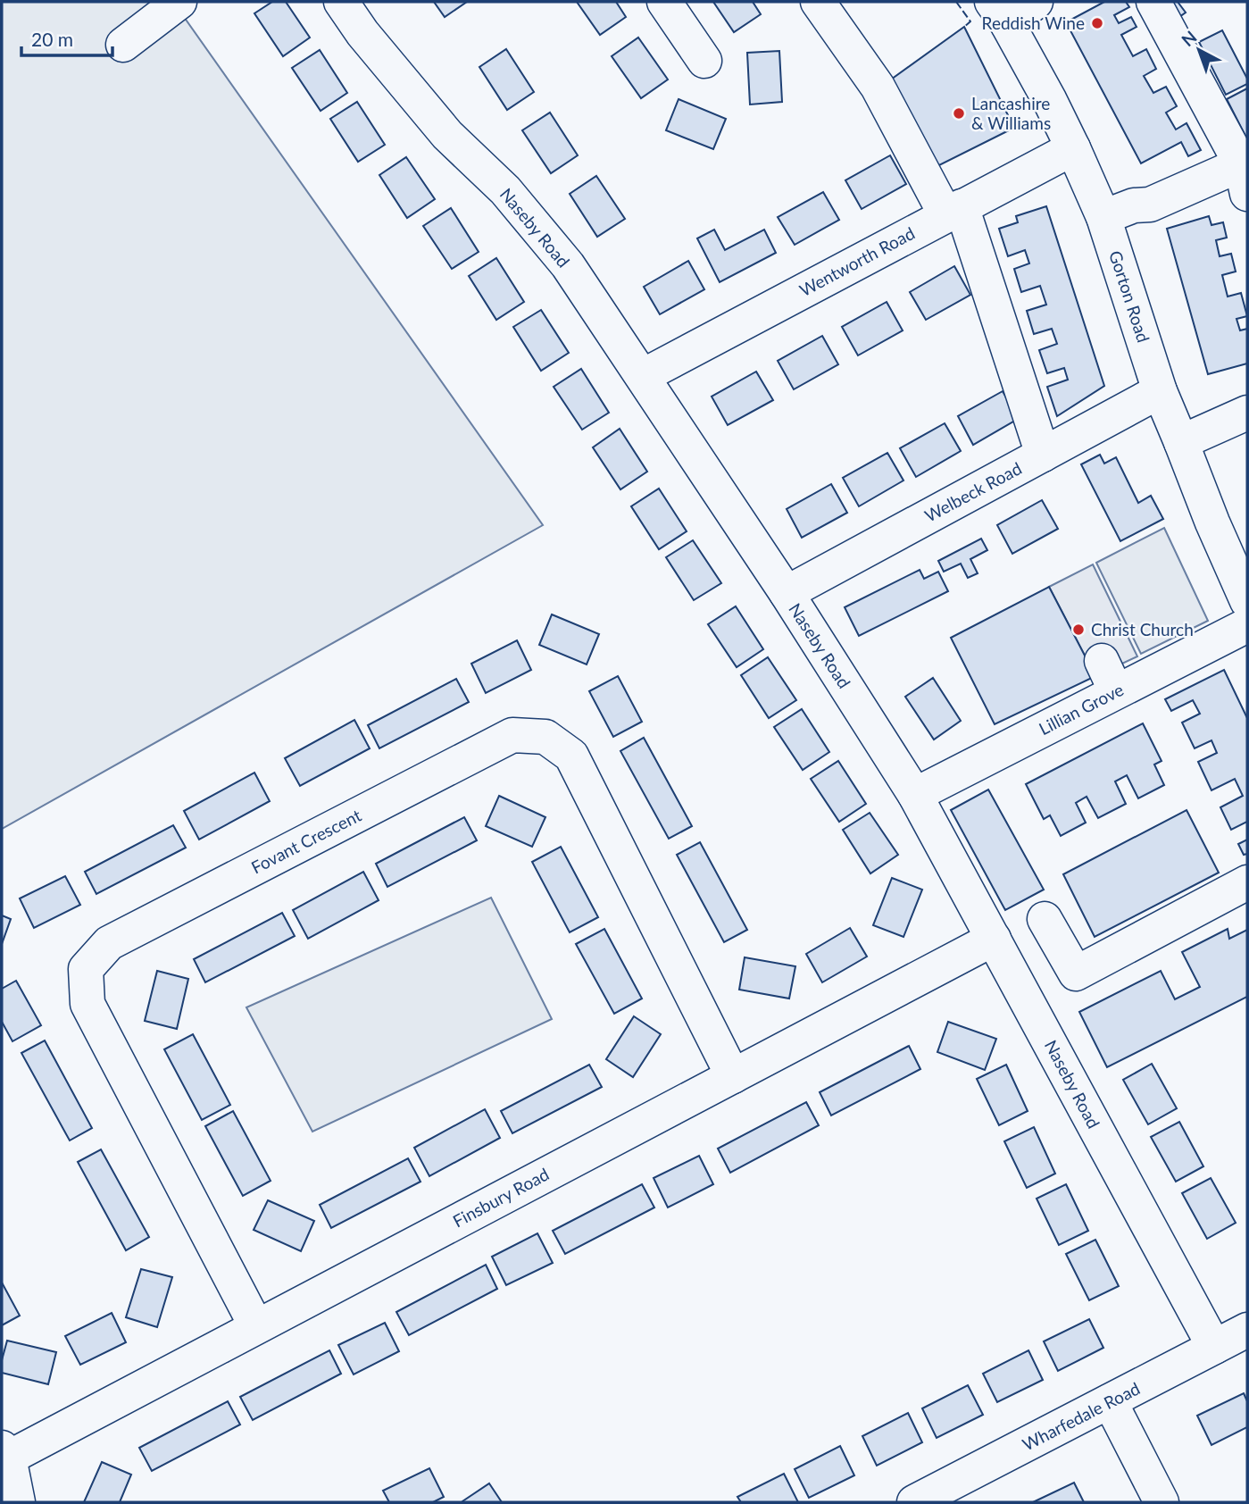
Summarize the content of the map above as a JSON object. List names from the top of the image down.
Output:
{
  "streets": {
    "street": [
      "Naseby Road",
      "Wentworth Road",
      "Gorton Road",
      "Welbeck Road",
      "Lillian Grove",
      "Fovant Crescent",
      "Finsbury Road",
      "Wharfedale Road"
    ]
  },
  "crossings": [
    ["Naseby Road", "Wentworth Road"],
    ["Naseby Road", "Welbeck Road"],
    ["Naseby Road", "Lillian Grove"],
    ["Naseby Road", "Finsbury Road"],
    ["Naseby Road", "Wharfedale Road"],
    ["Wentworth Road", "Gorton Road"],
    ["Gorton Road", "Welbeck Road"],
    ["Fovant Crescent", "Finsbury Road"]
  ],
  "places": ["Reddish Wine", "Lancashire & Williams", "Christ Church"],
  "scale_bar": "20 m",
  "north": "top left"
}
